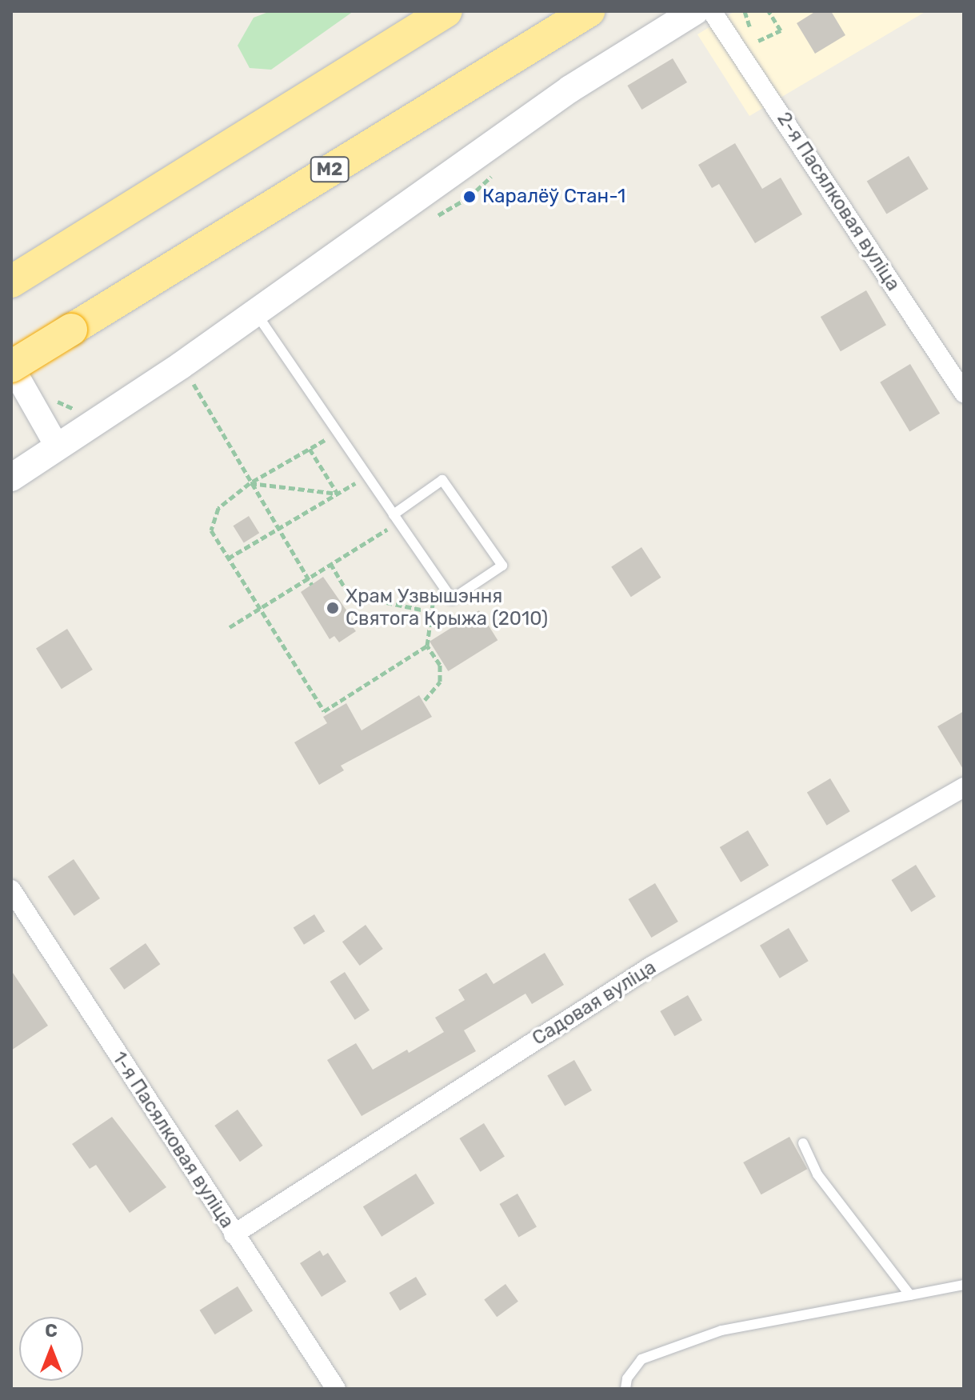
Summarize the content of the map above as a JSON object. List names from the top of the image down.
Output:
{
  "streets": {
    "highway": ["М2"],
    "street": ["2-я Пасялковая вуліца", "Садовая вуліца", "1-я Пасялковая вуліца"]
  },
  "crossings": [
    ["Садовая вуліца", "1-я Пасялковая вуліца"]
  ],
  "places": ["Каралёў Стан-1", "Храм Узвышэння Святога Крыжа (2010)"],
  "north": "top"
}
